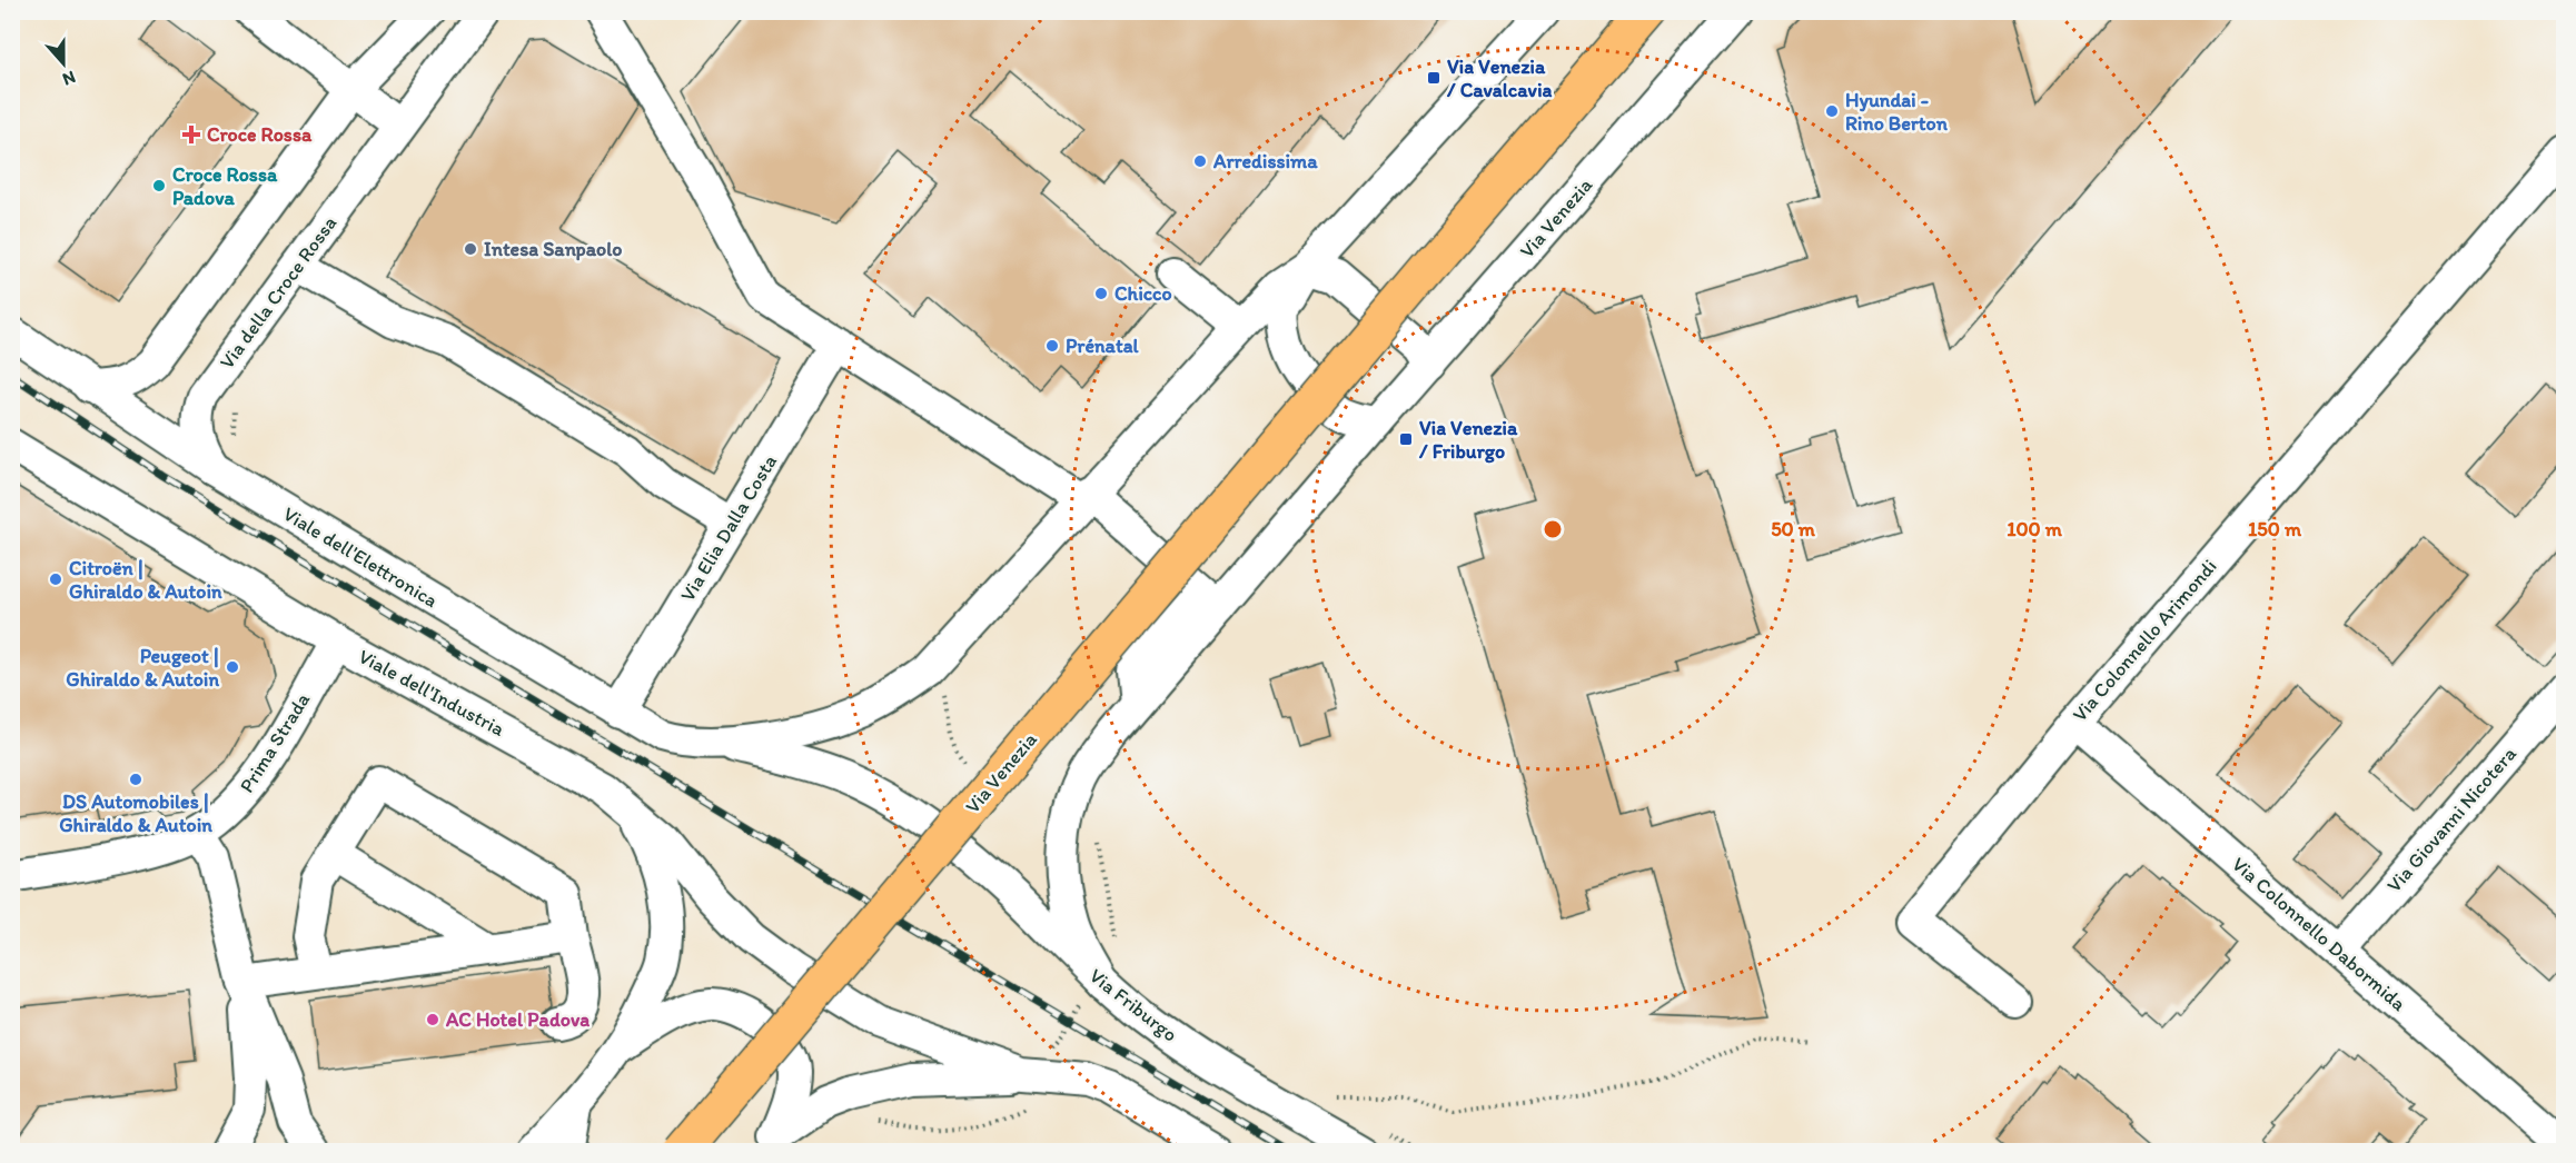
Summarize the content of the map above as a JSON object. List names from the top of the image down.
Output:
{
  "streets": {
    "main road": ["Via Venezia"],
    "street": [
      "Via della Croce Rossa",
      "Via Elia Dalla Costa",
      "Viale dell'Elettronica",
      "Via Colonnello Arimondi",
      "Viale dell'Industria",
      "Prima Strada",
      "Via Giovanni Nicotera",
      "Via Colonnello Dabormida",
      "Via Friburgo"
    ]
  },
  "crossings": [
    ["Via Venezia", "Via Friburgo"],
    ["Via della Croce Rossa", "Viale dell'Elettronica"],
    ["Via Elia Dalla Costa", "Viale dell'Elettronica"],
    ["Viale dell'Elettronica", "Via Friburgo"],
    ["Via Colonnello Arimondi", "Via Colonnello Dabormida"],
    ["Viale dell'Industria", "Prima Strada"],
    ["Via Giovanni Nicotera", "Via Colonnello Dabormida"]
  ],
  "places": {
    "transit": ["Via Venezia / Cavalcavia", "Via Venezia / Friburgo"],
    "other": [
      "Hyundai - Rino Berton",
      "Arredissima",
      "Croce Rossa Padova",
      "Intesa Sanpaolo",
      "Chicco",
      "Prénatal",
      "Citroën | Ghiraldo & Autoin",
      "Peugeot | Ghiraldo & Autoin",
      "DS Automobiles | Ghiraldo & Autoin",
      "AC Hotel Padova"
    ],
    "health": ["Croce Rossa"]
  },
  "north": "bottom",
  "rings": ["50 m", "100 m", "150 m"]
}
